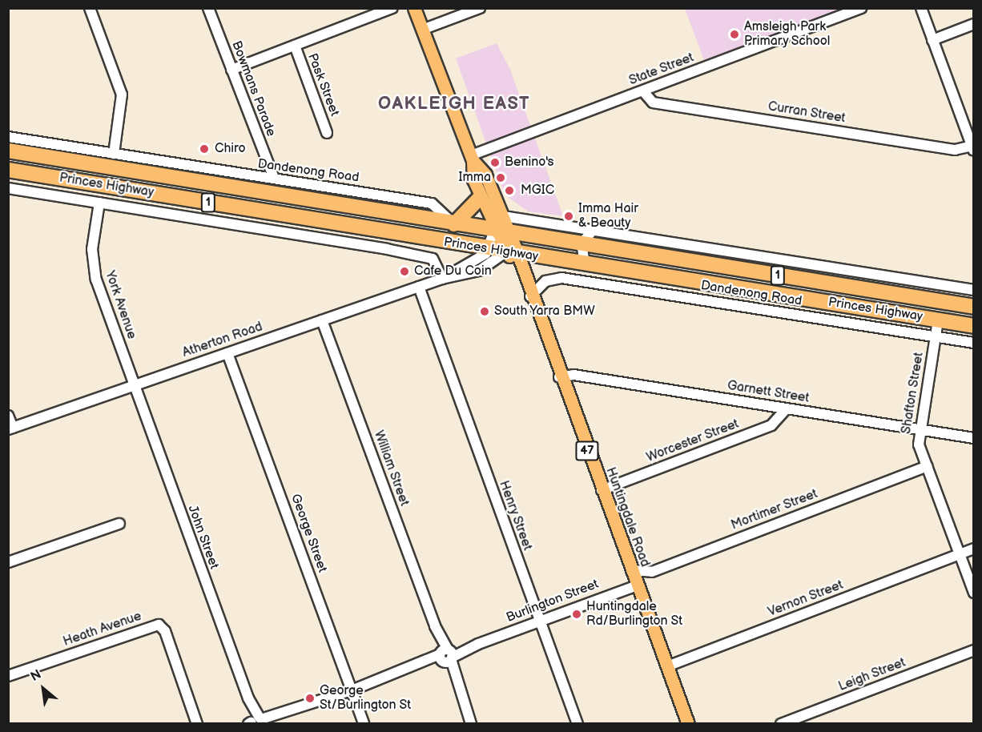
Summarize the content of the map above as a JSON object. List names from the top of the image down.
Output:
{
  "streets": {
    "highway": ["Princes Highway", "1"],
    "main road": ["47", "Huntingdale Road"],
    "street": [
      "State Street",
      "Pask Street",
      "Bowmans Parade",
      "Curran Street",
      "Dandenong Road",
      "York Avenue",
      "Atherton Road",
      "Garnett Street",
      "Shafton Street",
      "Worcester Street",
      "William Street",
      "Mortimer Street",
      "Henry Street",
      "George Street",
      "John Street",
      "Vernon Street",
      "Burlington Street",
      "Heath Avenue",
      "Leigh Street"
    ]
  },
  "crossings": [
    ["State Street", "Curran Street"],
    ["State Street", "Huntingdale Road"],
    ["Bowmans Parade", "Dandenong Road"],
    ["Dandenong Road", "Princes Highway"],
    ["Dandenong Road", "Shafton Street"],
    ["Dandenong Road", "Huntingdale Road"],
    ["Princes Highway", "Atherton Road"],
    ["Princes Highway", "Shafton Street"],
    ["Princes Highway", "Huntingdale Road"],
    ["York Avenue", "Atherton Road"],
    ["York Avenue", "John Street"],
    ["Atherton Road", "William Street"],
    ["Atherton Road", "Henry Street"],
    ["Atherton Road", "Huntingdale Road"],
    ["Atherton Road", "George Street"],
    ["Atherton Road", "John Street"],
    ["Garnett Street", "Shafton Street"],
    ["Garnett Street", "Worcester Street"],
    ["Garnett Street", "Huntingdale Road"],
    ["Shafton Street", "Mortimer Street"],
    ["Shafton Street", "Vernon Street"],
    ["Worcester Street", "Huntingdale Road"],
    ["William Street", "Burlington Street"],
    ["Mortimer Street", "Huntingdale Road"],
    ["Henry Street", "Burlington Street"],
    ["Huntingdale Road", "Vernon Street"],
    ["Huntingdale Road", "Burlington Street"],
    ["George Street", "Burlington Street"],
    ["John Street", "Burlington Street"]
  ],
  "districts": ["OAKLEIGH EAST"],
  "places": [
    "Amsleigh Park Primary School",
    "Chiro",
    "Benino's",
    "Imma",
    "MGIC",
    "Imma Hair & Beauty",
    "Cafe Du Coin",
    "South Yarra BMW",
    "Huntingdale Rd/Burlington St",
    "George St/Burlington St"
  ],
  "north": "top left"
}
